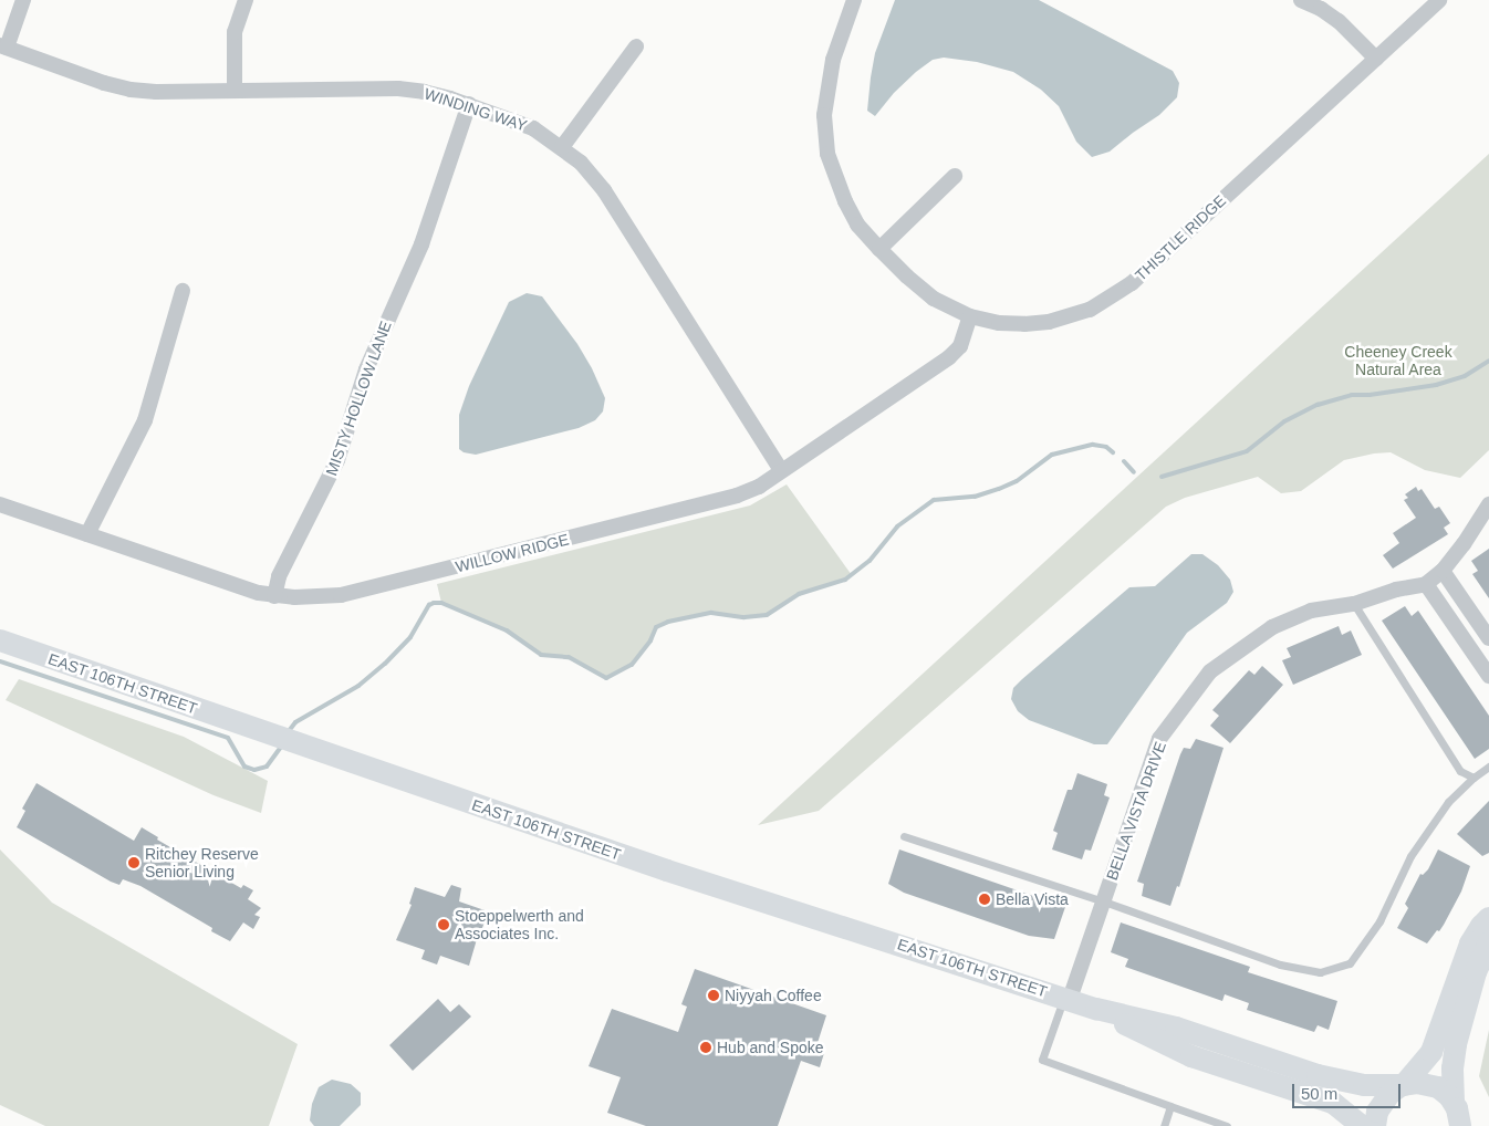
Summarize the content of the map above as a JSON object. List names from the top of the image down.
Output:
{
  "streets": {
    "main road": ["EAST 106TH STREET"],
    "street": [
      "WINDING WAY",
      "THISTLE RIDGE",
      "MISTY HOLLOW LANE",
      "WILLOW RIDGE",
      "BELLA VISTA DRIVE"
    ]
  },
  "crossings": [
    ["WINDING WAY", "MISTY HOLLOW LANE"],
    ["WINDING WAY", "WILLOW RIDGE"],
    ["THISTLE RIDGE", "WILLOW RIDGE"],
    ["MISTY HOLLOW LANE", "WILLOW RIDGE"],
    ["EAST 106TH STREET", "BELLA VISTA DRIVE"]
  ],
  "parks": ["Cheeney Creek Natural Area"],
  "places": [
    "Ritchey Reserve Senior Living",
    "Bella Vista",
    "Stoeppelwerth and Associates Inc.",
    "Niyyah Coffee",
    "Hub and Spoke"
  ],
  "scale_bar": "50 m"
}
